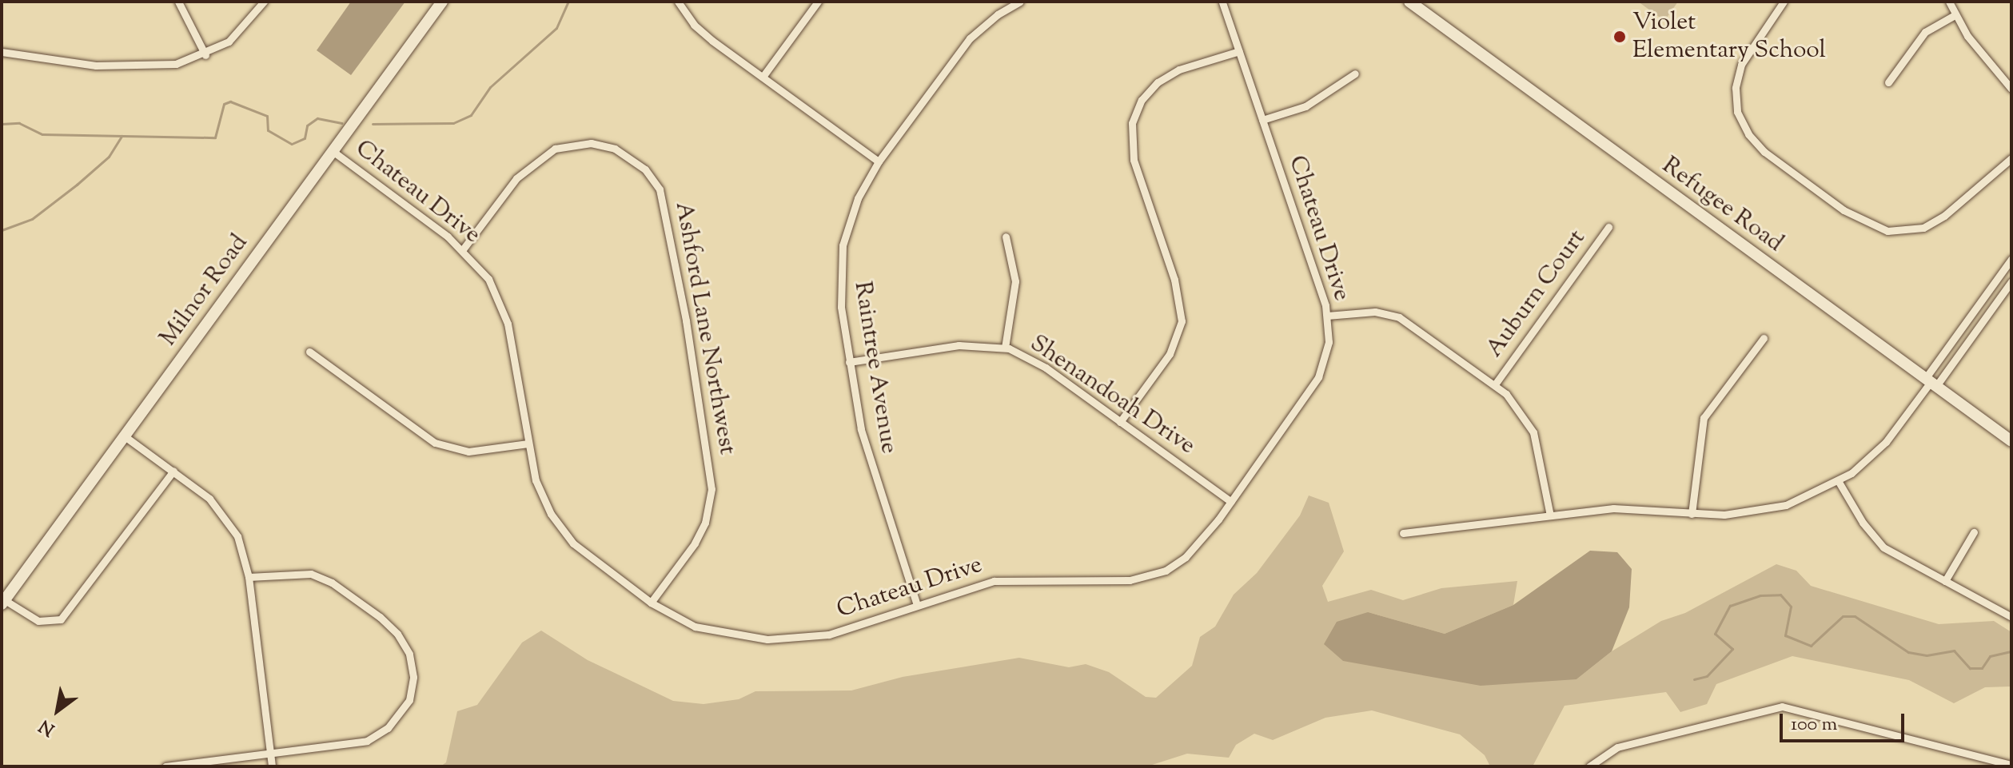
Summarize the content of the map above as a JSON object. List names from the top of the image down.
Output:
{
  "streets": {
    "main road": ["Refugee Road", "Milnor Road"],
    "street": [
      "Chateau Drive",
      "Auburn Court",
      "Ashford Lane Northwest",
      "Raintree Avenue",
      "Shenandoah Drive"
    ]
  },
  "crossings": [
    ["Chateau Drive", "Milnor Road"],
    ["Chateau Drive", "Ashford Lane Northwest"],
    ["Chateau Drive", "Raintree Avenue"],
    ["Chateau Drive", "Shenandoah Drive"],
    ["Raintree Avenue", "Shenandoah Drive"]
  ],
  "places": ["Violet Elementary School"],
  "scale_bar": "100 m",
  "north": "bottom left"
}
